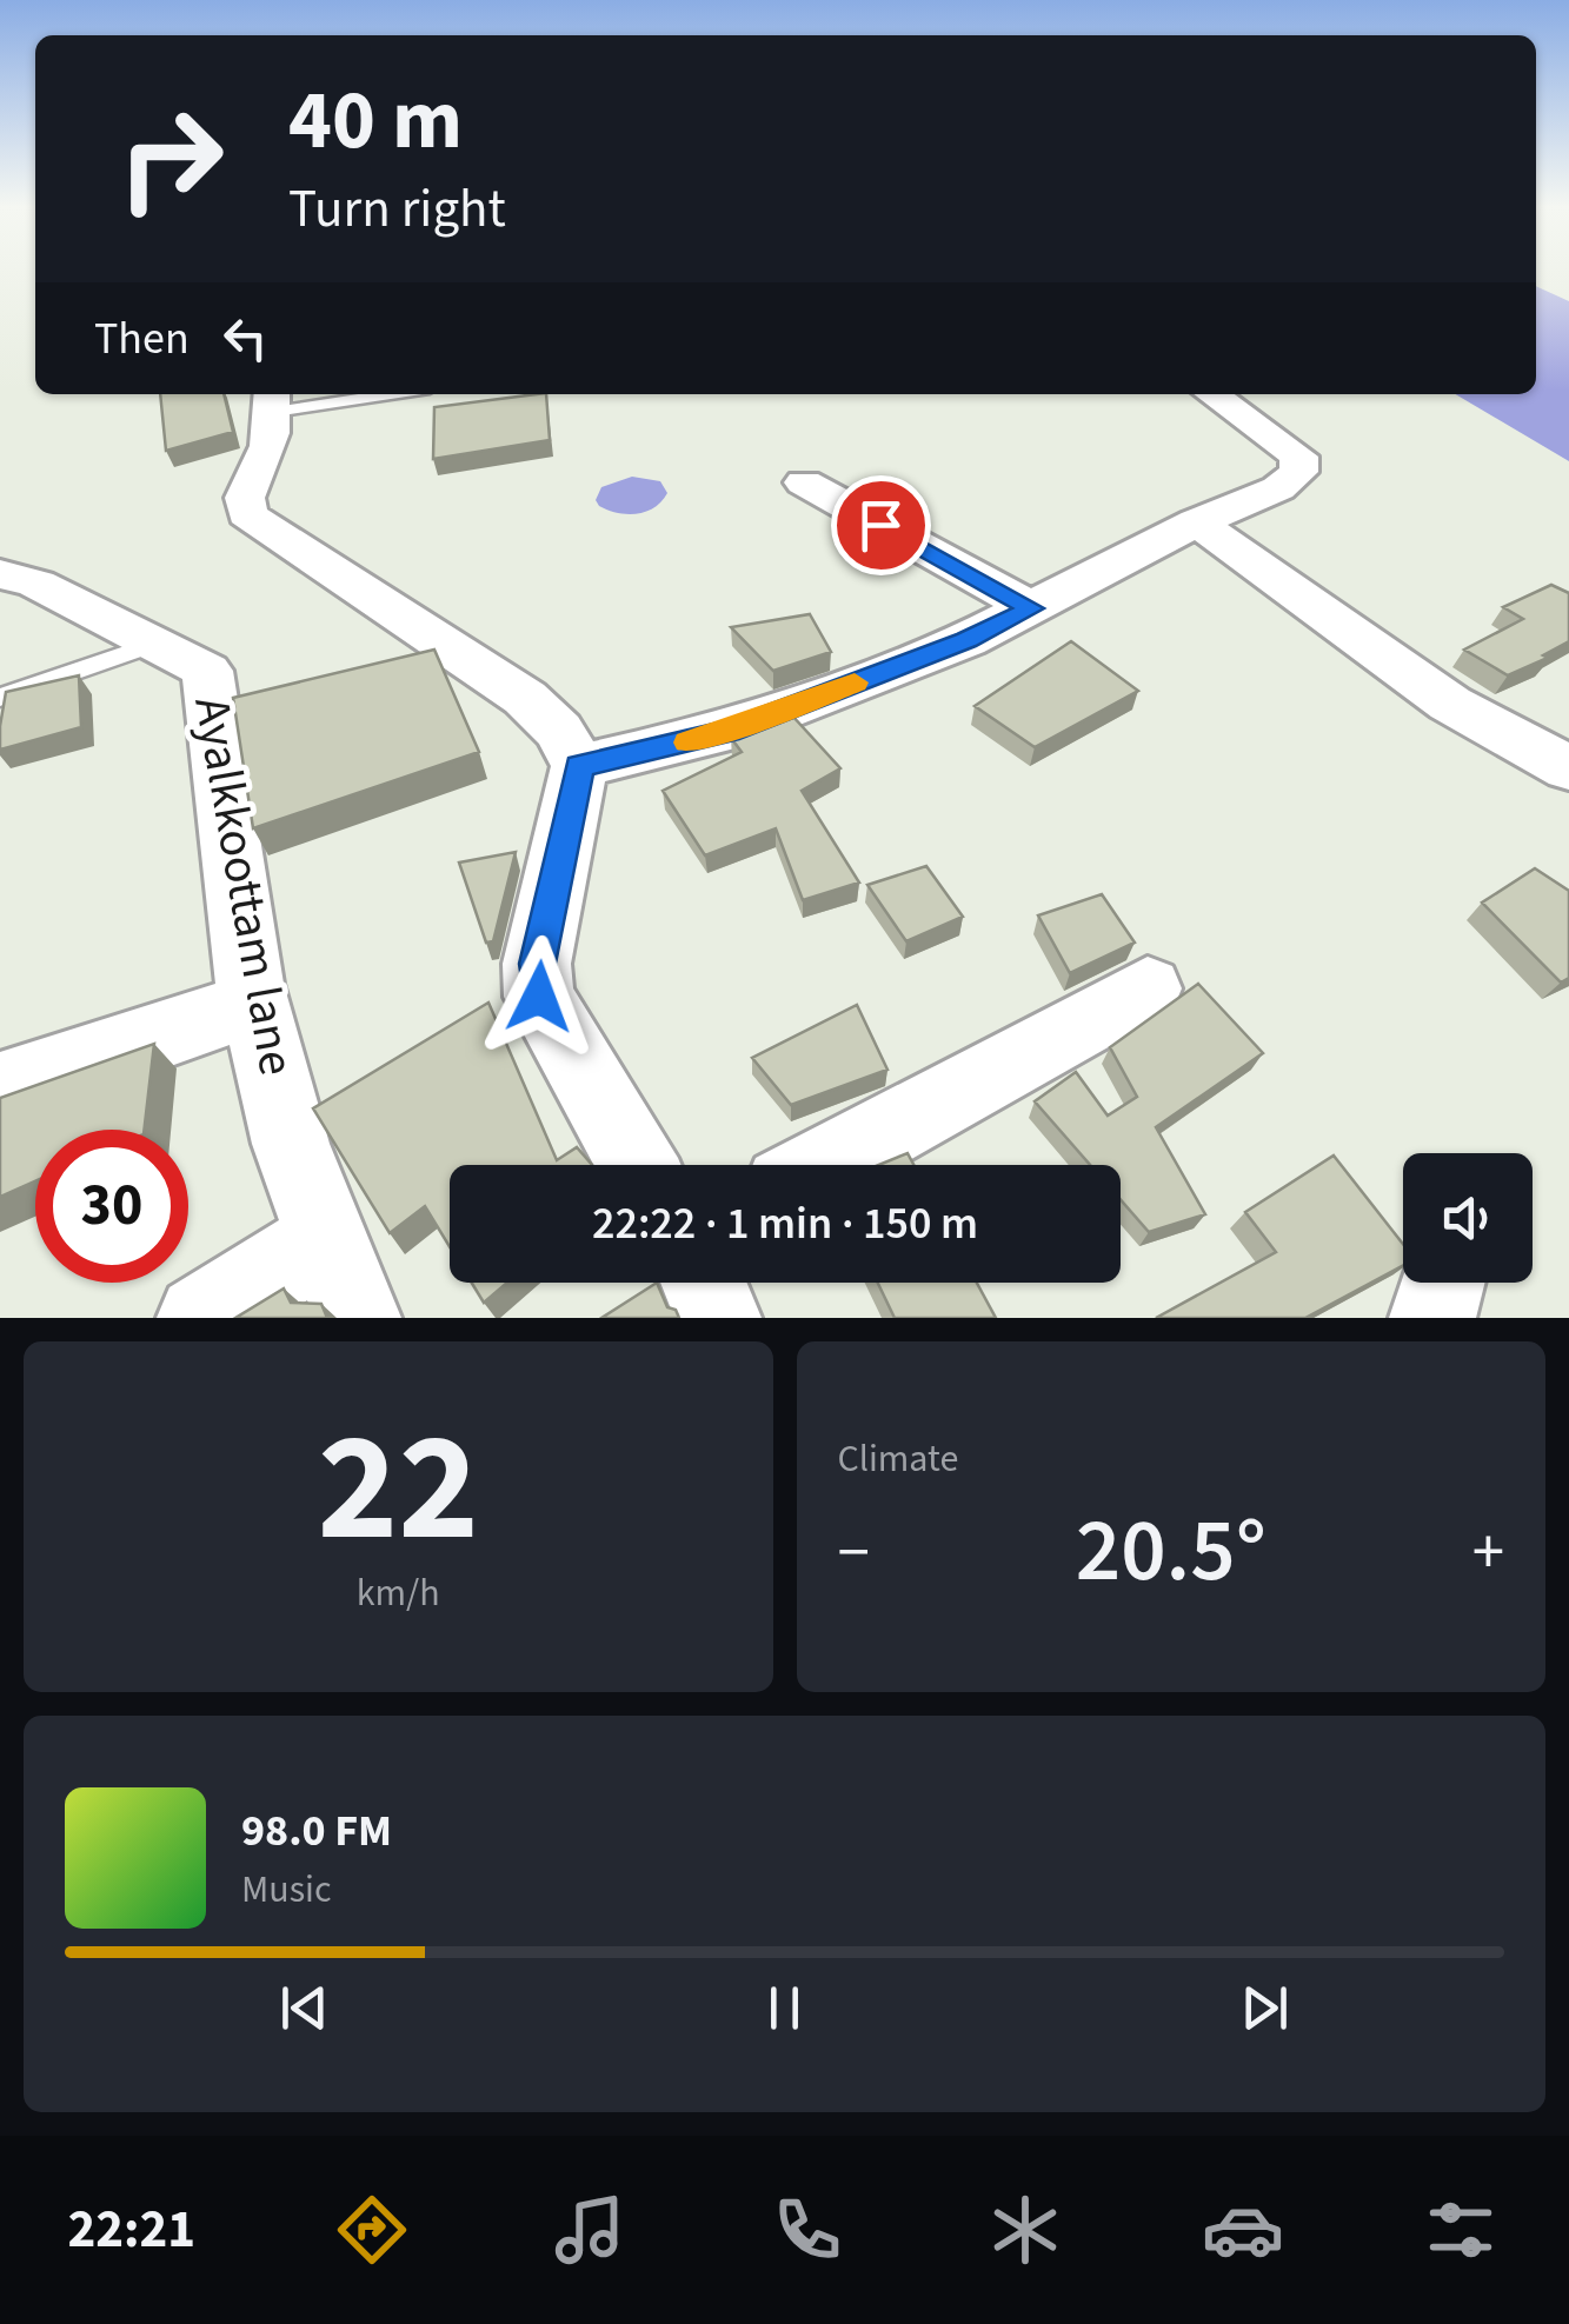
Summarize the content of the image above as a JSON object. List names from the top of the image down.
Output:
{
  "streets": {
    "street": ["Ayalkkoottam lane"]
  },
  "page": {
    "turn": ["40 m", "Turn right"],
    "then": "Then",
    "limit": "30",
    "trip": "22:22 · 1 min · 150 m",
    "tile": [
      ["22", "km/h"],
      "Climate"
    ],
    "heat": ["−", "20.5°", "+"],
    "song": ["98.0 FM", "Music"],
    "tabs": "22:21"
  }
}
